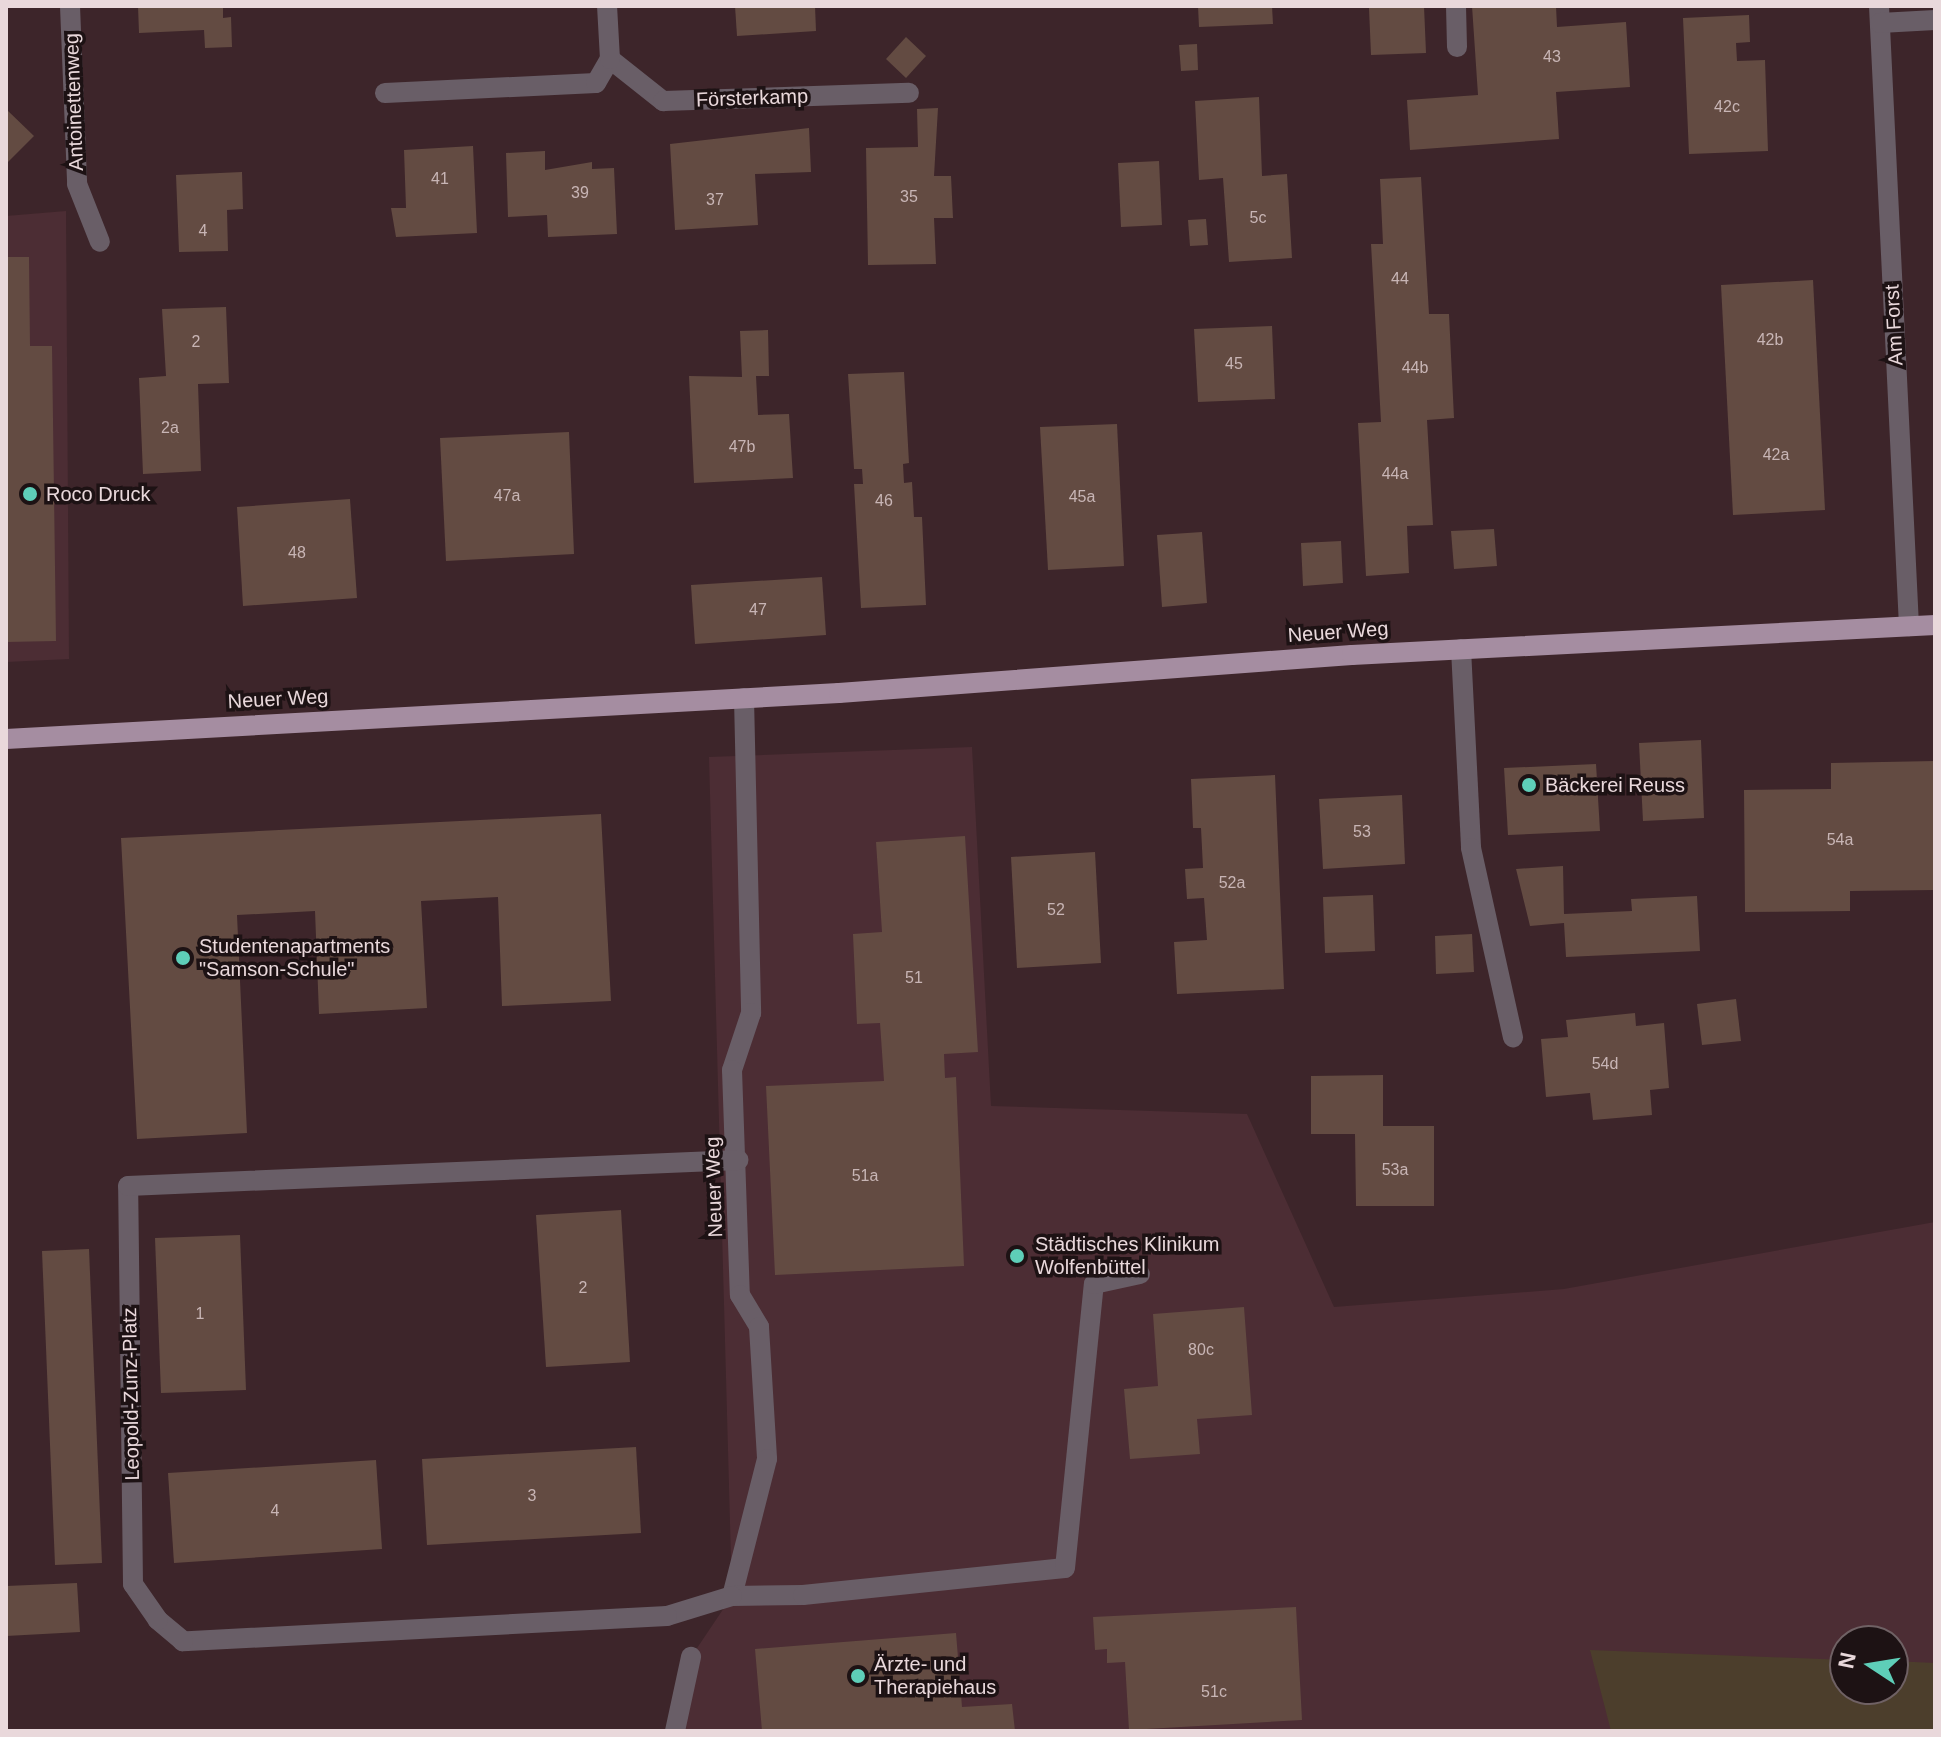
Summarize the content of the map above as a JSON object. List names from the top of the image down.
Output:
{
  "streets": {
    "main road": ["Neuer Weg"],
    "street": [
      "Försterkamp",
      "Antoinettenweg",
      "Am Forst",
      "Leopold-Zunz-Platz"
    ]
  },
  "crossings": [
    ["Am Forst", "Neuer Weg"],
    ["Neuer Weg", "Leopold-Zunz-Platz"]
  ],
  "places": [
    "Roco Druck",
    "Bäckerei Reuss",
    "Studentenapartments \"Samson-Schule\"",
    "Städtisches Klinikum Wolfenbüttel",
    "Ärzte- und Therapiehaus"
  ],
  "house_numbers": [
    "43",
    "42c",
    "41",
    "39",
    "35",
    "37",
    "5c",
    "4",
    "44",
    "42b",
    "2",
    "45",
    "44b",
    "2a",
    "47b",
    "42a",
    "44a",
    "47a",
    "45a",
    "46",
    "48",
    "47",
    "53",
    "54a",
    "52a",
    "52",
    "51",
    "54d",
    "53a",
    "51a",
    "2",
    "1",
    "80c",
    "3",
    "4",
    "51c"
  ],
  "north": "left"
}
